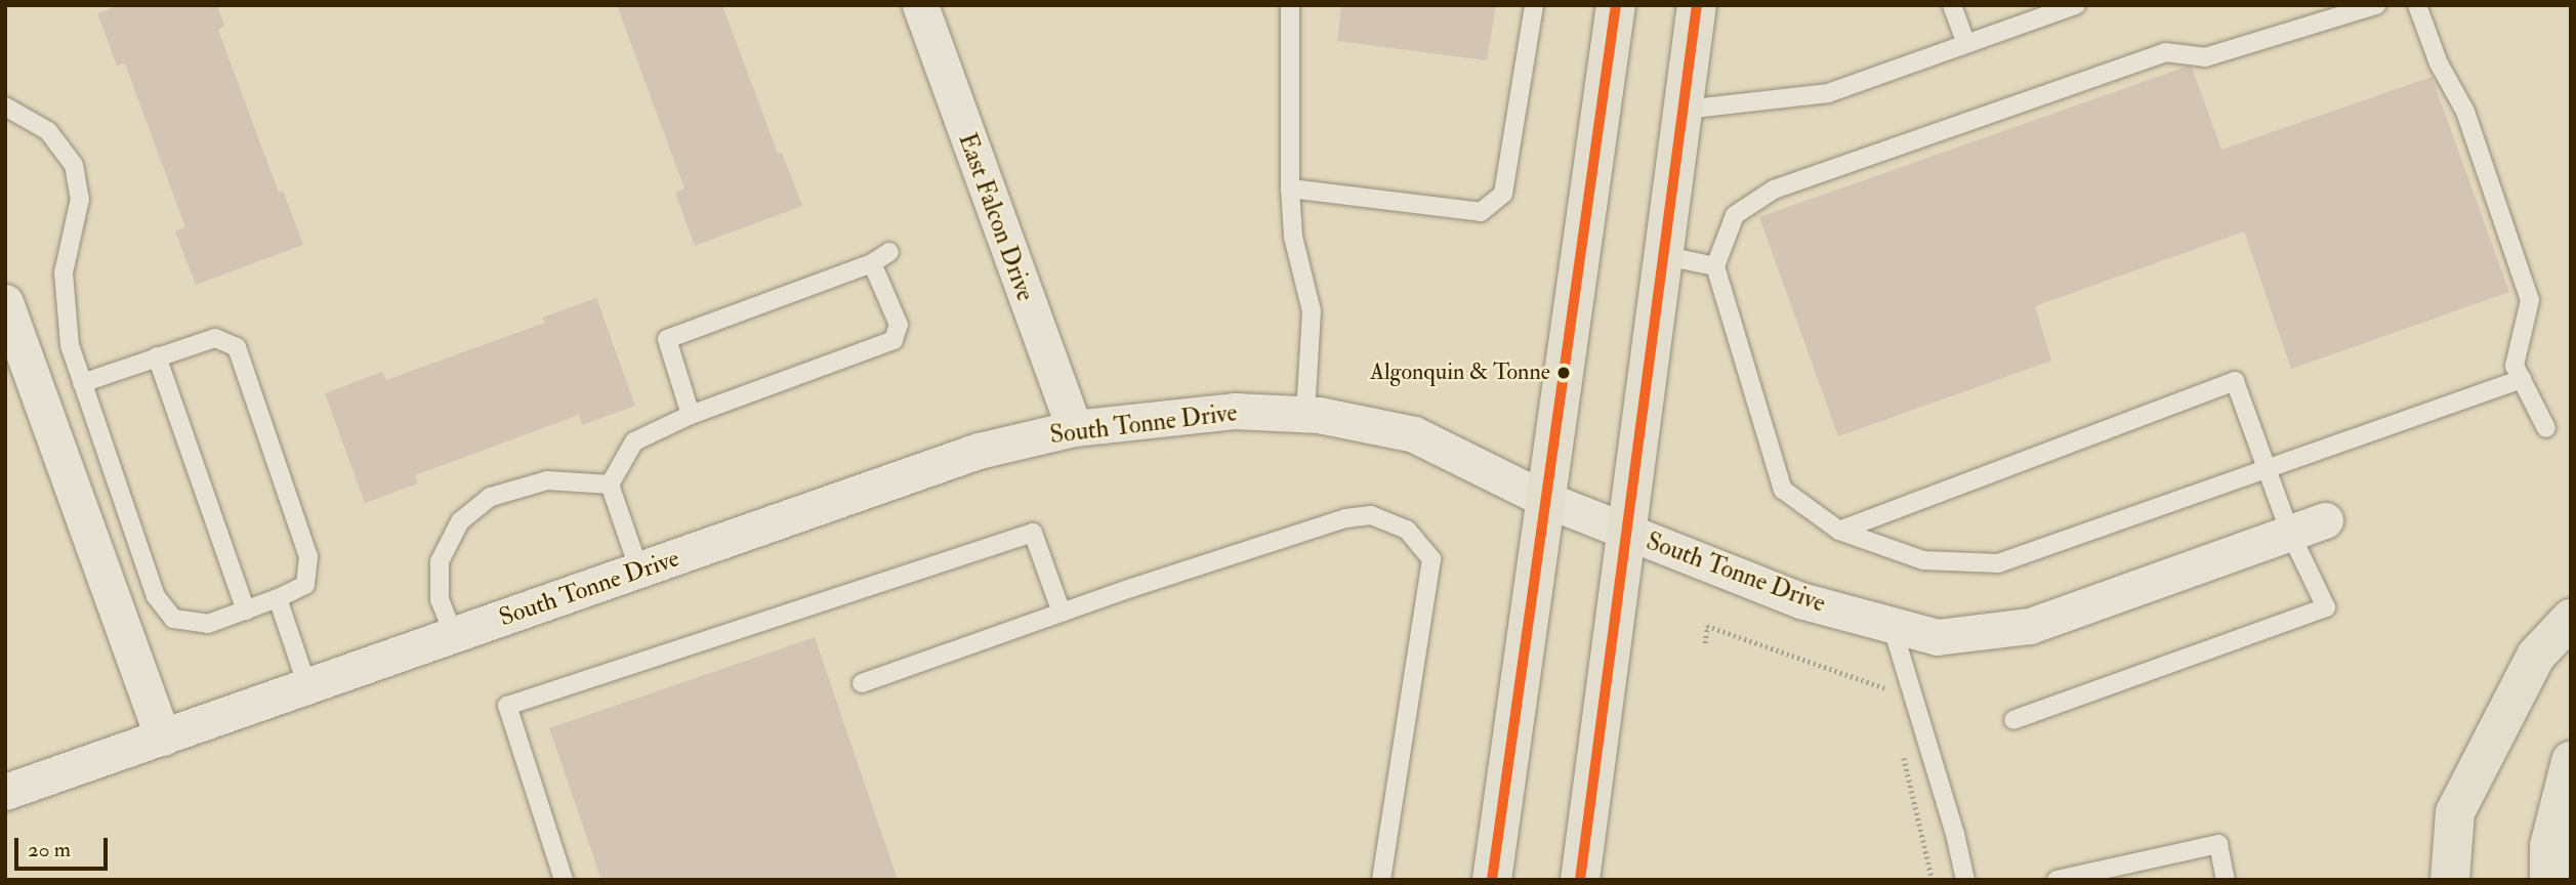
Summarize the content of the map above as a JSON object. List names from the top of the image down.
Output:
{
  "streets": {
    "street": ["East Falcon Drive", "South Tonne Drive"]
  },
  "crossings": [
    ["East Falcon Drive", "South Tonne Drive"]
  ],
  "places": ["Algonquin & Tonne"],
  "scale_bar": "20 m"
}
